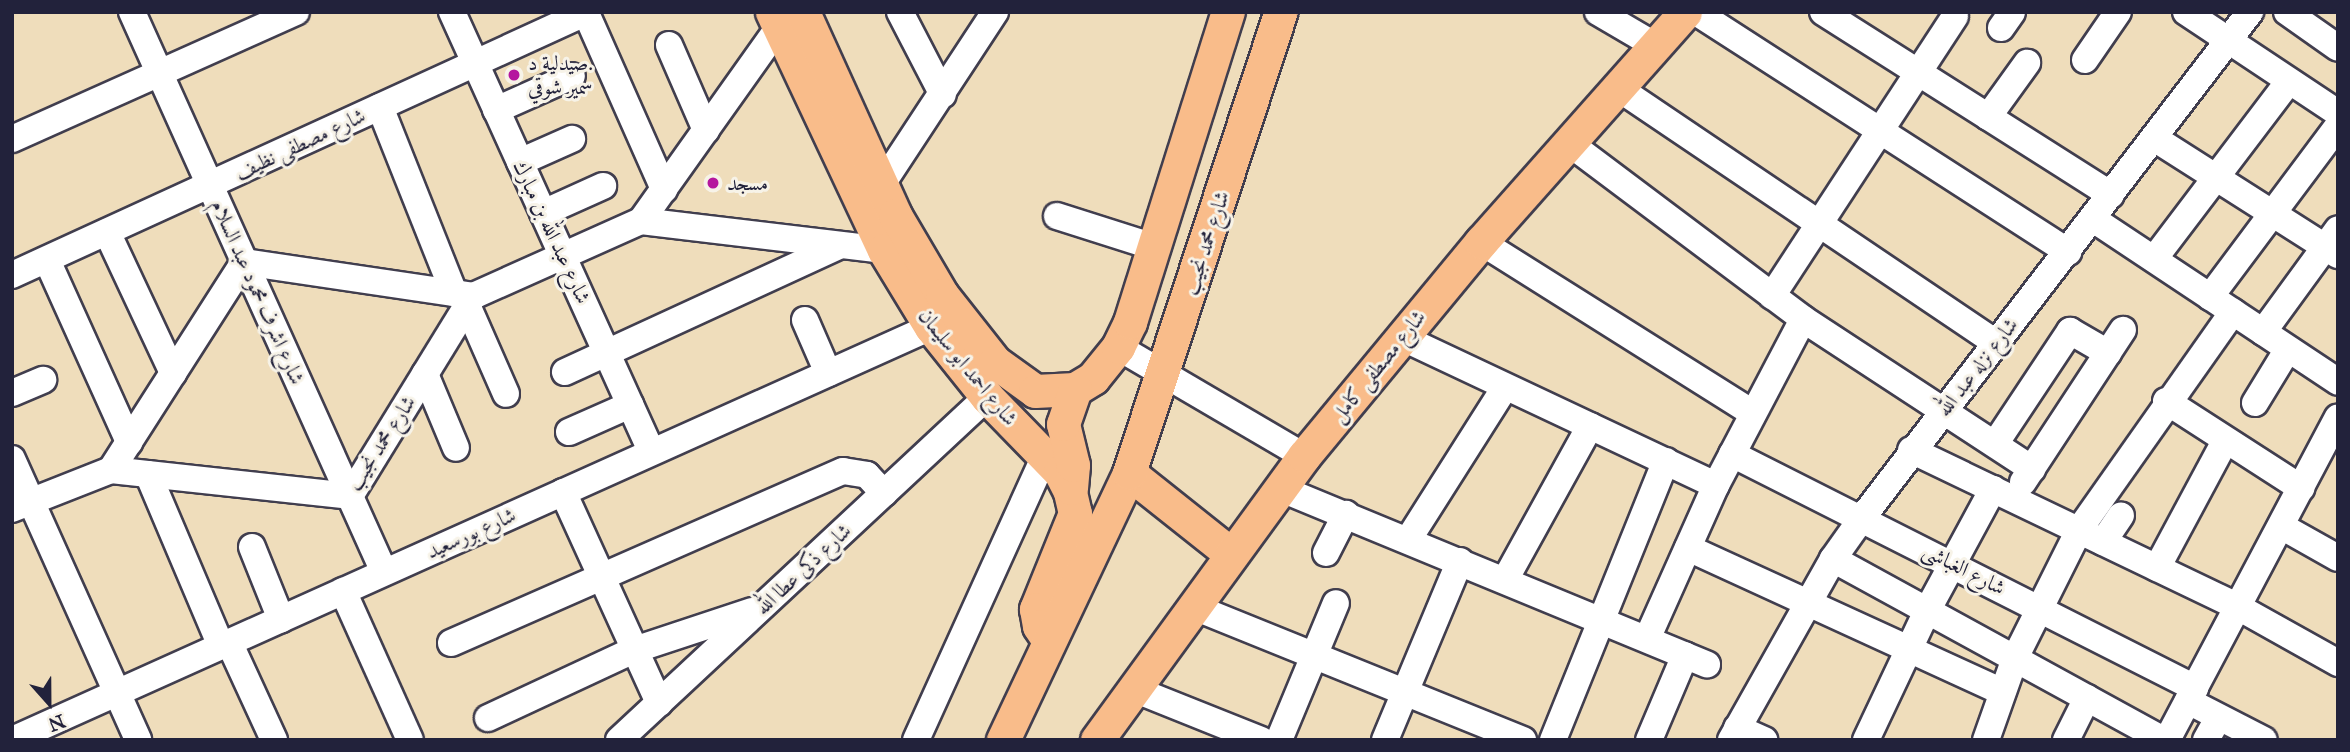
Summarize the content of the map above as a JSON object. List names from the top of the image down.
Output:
{
  "streets": {
    "main road": ["شارع محمد نجيب", "شارع مصطفى كامل", "شارع احمد ابو سليمان"],
    "street": [
      "شارع مصطفى نظيف",
      "شارع عبد الله بن مبارك",
      "شارع اشرف محمود عبد السلام",
      "شارع نزله عبد الله",
      "شارع بورسعيد",
      "شارع ذكى عطا الله",
      "شارع الغباشى"
    ]
  },
  "crossings": [
    ["شارع مصطفى نظيف", "شارع عبد الله بن مبارك"],
    ["شارع مصطفى نظيف", "شارع اشرف محمود عبد السلام"],
    ["شارع عبد الله بن مبارك", "شارع بورسعيد"],
    ["شارع محمد نجيب", "شارع اشرف محمود عبد السلام"],
    ["شارع اشرف محمود عبد السلام", "شارع بورسعيد"],
    ["شارع احمد ابو سليمان", "شارع بورسعيد"],
    ["شارع احمد ابو سليمان", "شارع ذكى عطا الله"],
    ["شارع نزله عبد الله", "شارع الغباشى"]
  ],
  "places": ["صيدلية د. سمير شوقي", "مسجد"],
  "north": "bottom"
}
